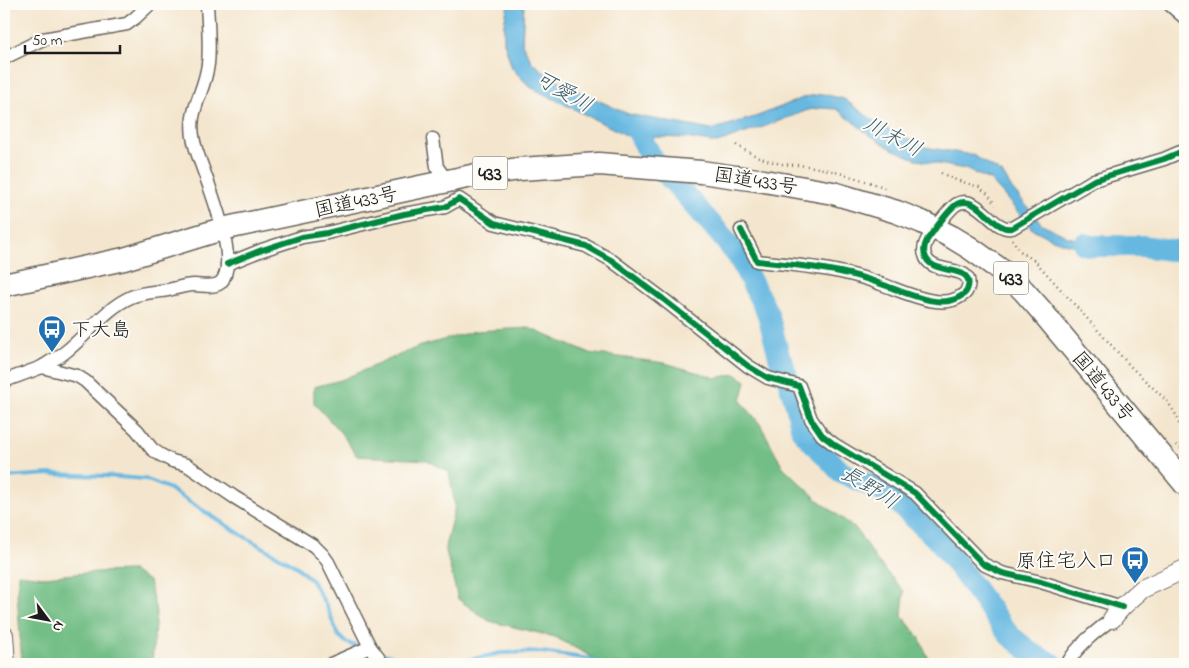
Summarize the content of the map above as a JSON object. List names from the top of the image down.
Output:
{
  "streets": {
    "highway": ["433", "国道433号"]
  },
  "water": ["可愛川", "川末川", "長野川"],
  "places": {
    "bus stop": ["下大島", "原住宅入口"]
  },
  "scale_bar": "50 m",
  "north": "bottom right"
}
